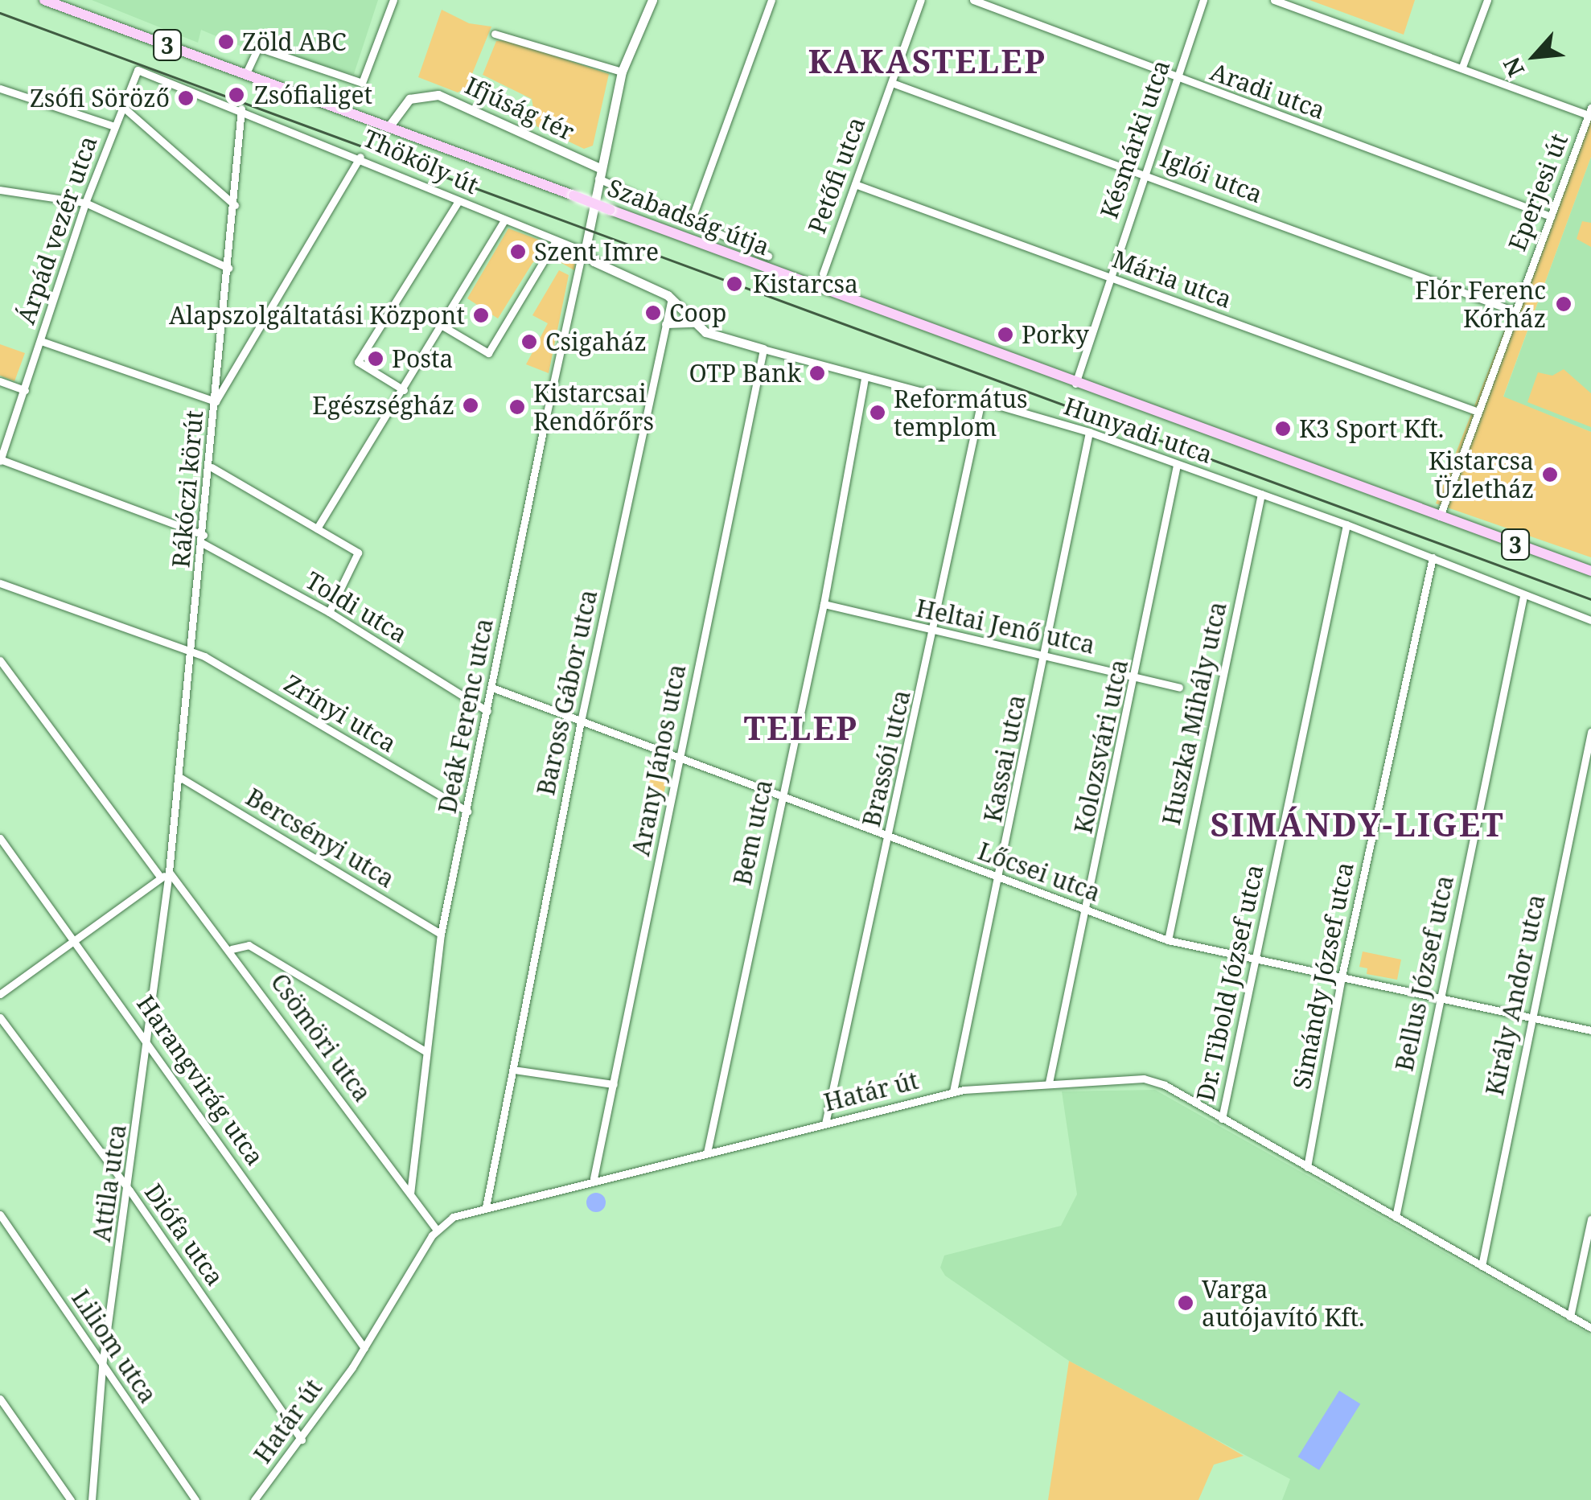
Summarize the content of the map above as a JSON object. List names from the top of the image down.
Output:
{
  "streets": {
    "main road": [
      "3",
      "Ifjúság tér",
      "Szabadság útja",
      "Hunyadi utca"
    ],
    "street": [
      "Aradi utca",
      "Késmárki utca",
      "Thököly út",
      "Petőfi utca",
      "Iglói utca",
      "Eperjesi út",
      "Árpád vezér utca",
      "Mária utca",
      "Rákóczi körút",
      "Toldi utca",
      "Heltai Jenő utca",
      "Baross Gábor utca",
      "Zrínyi utca",
      "Huszka Mihály utca",
      "Deák Ferenc utca",
      "Kolozsvári utca",
      "Brassói utca",
      "Kassai utca",
      "Arany János utca",
      "Bem utca",
      "Bercsényi utca",
      "Lőcsei utca",
      "Bellus József utca",
      "Simándy József utca",
      "Dr. Tibold József utca",
      "Király Andor utca",
      "Csömöri utca",
      "Harangvirág utca",
      "Határ út",
      "Attila utca",
      "Diófa utca",
      "Liliom utca"
    ]
  },
  "crossings": [
    ["Aradi utca", "Késmárki utca"],
    ["Aradi utca", "Eperjesi út"],
    ["Ifjúság tér", "Szabadság útja"],
    ["Késmárki utca", "Iglói utca"],
    ["Késmárki utca", "Szabadság útja"],
    ["Késmárki utca", "Mária utca"],
    ["Thököly út", "Árpád vezér utca"],
    ["Thököly út", "Hunyadi utca"],
    ["Thököly út", "Rákóczi körút"],
    ["Thököly út", "Deák Ferenc utca"],
    ["Petőfi utca", "Iglói utca"],
    ["Petőfi utca", "Mária utca"],
    ["Iglói utca", "Eperjesi út"],
    ["Eperjesi út", "Szabadság útja"],
    ["Eperjesi út", "Mária utca"],
    ["Árpád vezér utca", "Toldi utca"],
    ["Hunyadi utca", "Baross Gábor utca"],
    ["Hunyadi utca", "Huszka Mihály utca"],
    ["Hunyadi utca", "Deák Ferenc utca"],
    ["Hunyadi utca", "Kolozsvári utca"],
    ["Hunyadi utca", "Brassói utca"],
    ["Hunyadi utca", "Kassai utca"],
    ["Hunyadi utca", "Arany János utca"],
    ["Hunyadi utca", "Bem utca"],
    ["Hunyadi utca", "Bellus József utca"],
    ["Hunyadi utca", "Simándy József utca"],
    ["Hunyadi utca", "Dr. Tibold József utca"],
    ["Rákóczi körút", "Toldi utca"],
    ["Rákóczi körút", "Zrínyi utca"],
    ["Rákóczi körút", "Bercsényi utca"],
    ["Rákóczi körút", "Csömöri utca"],
    ["Rákóczi körút", "Attila utca"],
    ["Toldi utca", "Deák Ferenc utca"],
    ["Heltai Jenő utca", "Kolozsvári utca"],
    ["Heltai Jenő utca", "Brassói utca"],
    ["Heltai Jenő utca", "Kassai utca"],
    ["Heltai Jenő utca", "Bem utca"],
    ["Baross Gábor utca", "Lőcsei utca"],
    ["Baross Gábor utca", "Határ út"],
    ["Zrínyi utca", "Deák Ferenc utca"],
    ["Huszka Mihály utca", "Lőcsei utca"],
    ["Deák Ferenc utca", "Bercsényi utca"],
    ["Deák Ferenc utca", "Lőcsei utca"],
    ["Deák Ferenc utca", "Csömöri utca"],
    ["Kolozsvári utca", "Lőcsei utca"],
    ["Kolozsvári utca", "Határ út"],
    ["Brassói utca", "Lőcsei utca"],
    ["Brassói utca", "Határ út"],
    ["Kassai utca", "Lőcsei utca"],
    ["Kassai utca", "Határ út"],
    ["Arany János utca", "Lőcsei utca"],
    ["Arany János utca", "Határ út"],
    ["Bem utca", "Lőcsei utca"],
    ["Bem utca", "Határ út"],
    ["Lőcsei utca", "Bellus József utca"],
    ["Lőcsei utca", "Simándy József utca"],
    ["Lőcsei utca", "Dr. Tibold József utca"],
    ["Lőcsei utca", "Király Andor utca"],
    ["Bellus József utca", "Határ út"],
    ["Simándy József utca", "Határ út"],
    ["Dr. Tibold József utca", "Határ út"],
    ["Király Andor utca", "Határ út"],
    ["Csömöri utca", "Határ út"],
    ["Csömöri utca", "Attila utca"],
    ["Harangvirág utca", "Határ út"],
    ["Harangvirág utca", "Attila utca"],
    ["Határ út", "Diófa utca"],
    ["Attila utca", "Diófa utca"],
    ["Attila utca", "Liliom utca"]
  ],
  "districts": ["KAKASTELEP", "TELEP", "SIMÁNDY-LIGET"],
  "places": [
    "Zöld ABC",
    "Zsófialiget",
    "Zsófi Söröző",
    "Szent Imre",
    "Kistarcsa",
    "Flór Ferenc Kórház",
    "Coop",
    "Alapszolgáltatási Központ",
    "Porky",
    "Csigaház",
    "Posta",
    "OTP Bank",
    "Egészségház",
    "Kistarcsai Rendőrőrs",
    "Református templom",
    "K3 Sport Kft.",
    "Kistarcsa Üzletház",
    "Varga autójavító Kft."
  ],
  "north": "bottom left"
}
